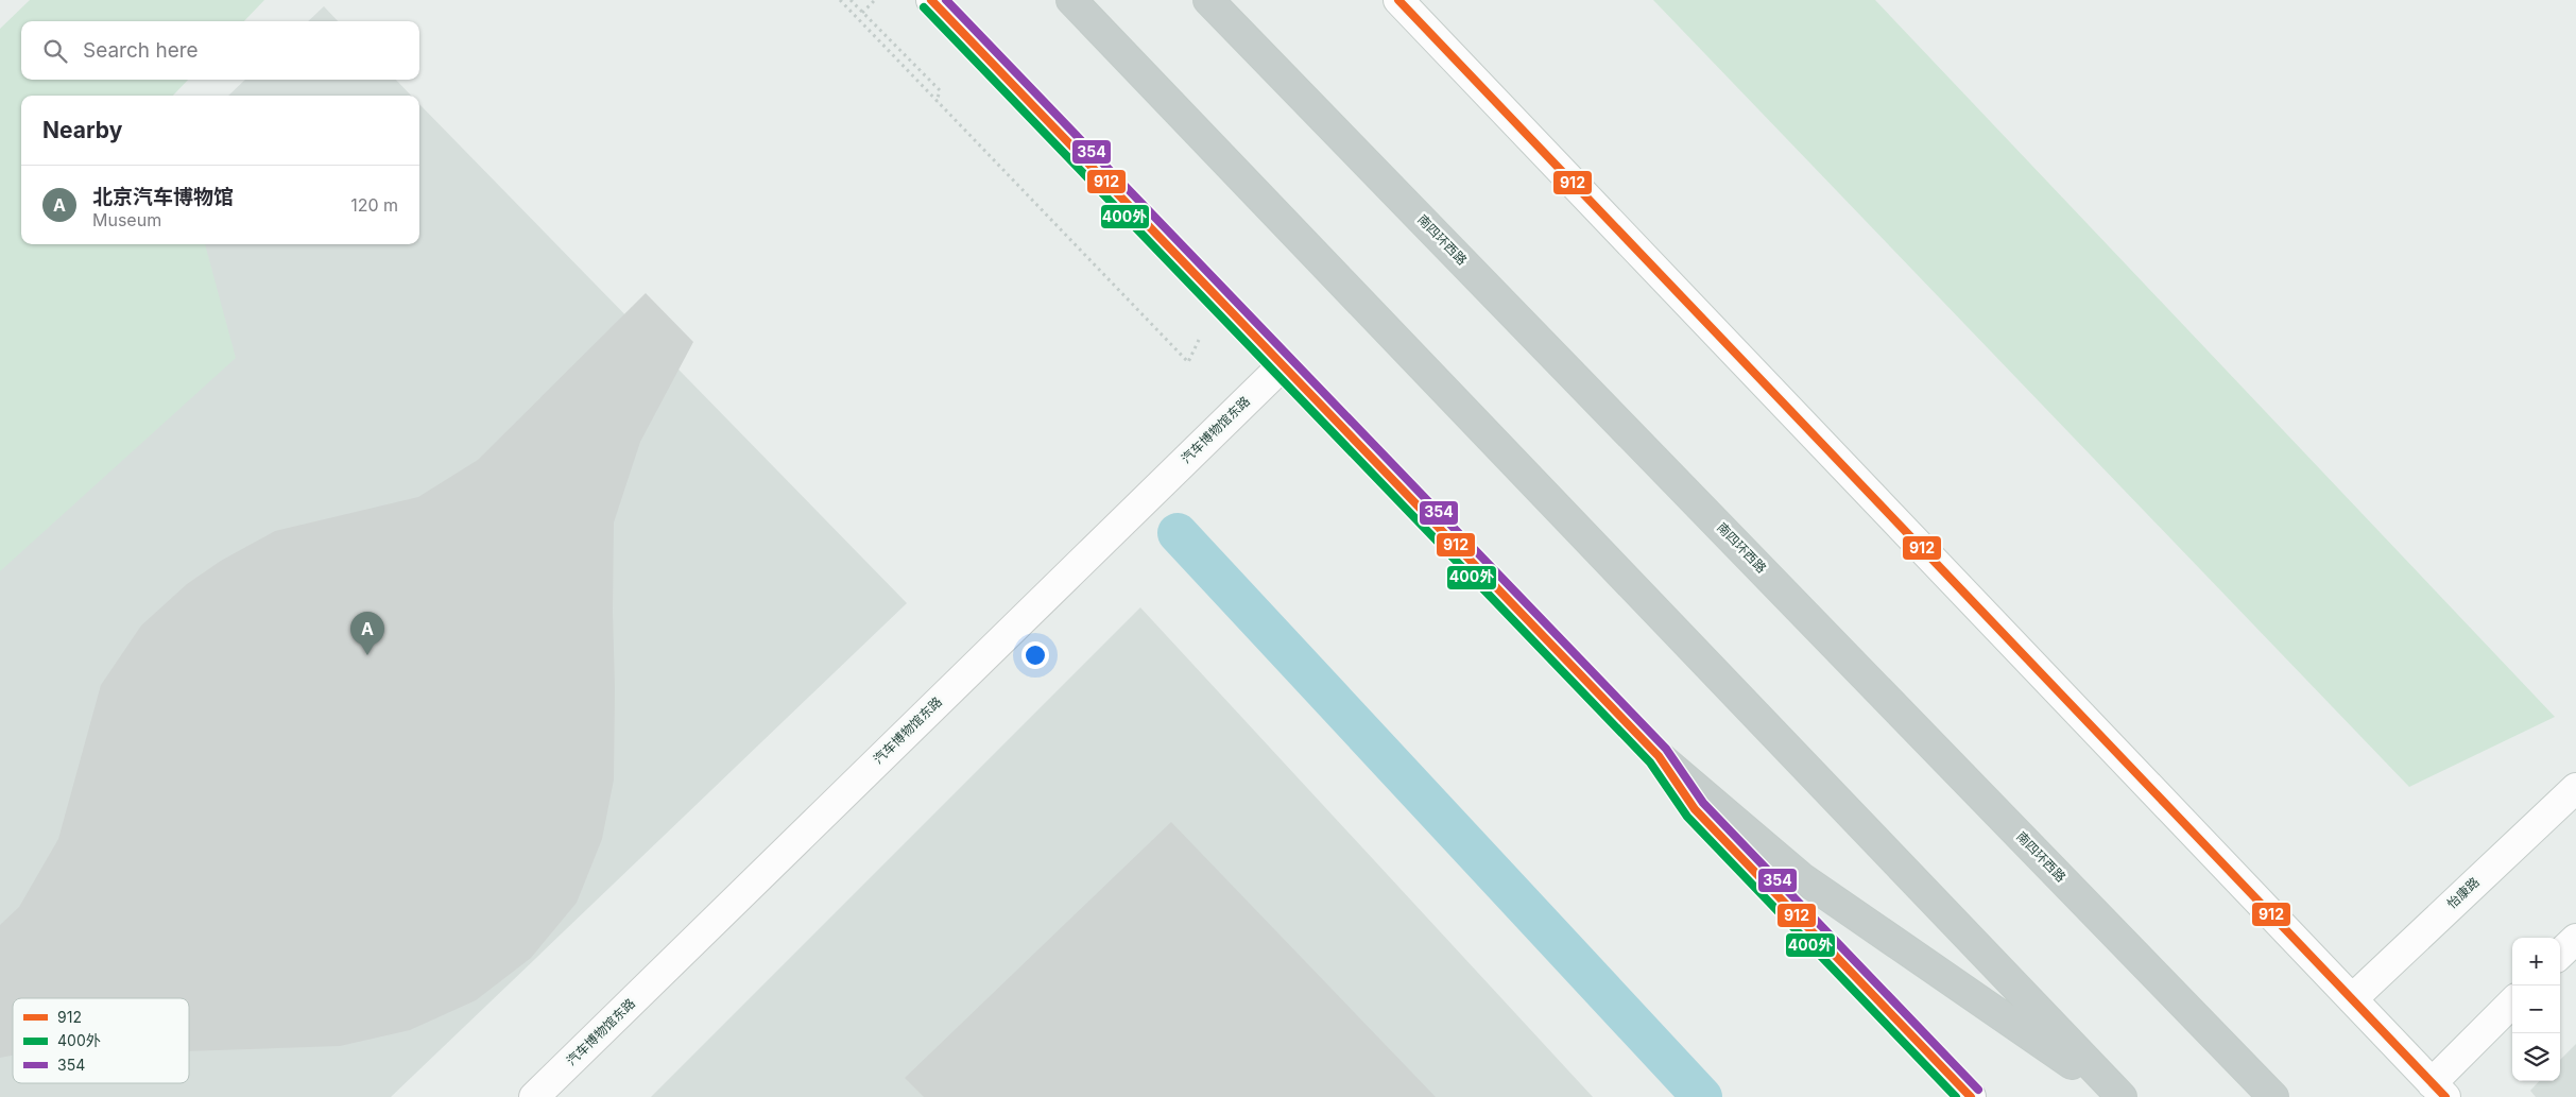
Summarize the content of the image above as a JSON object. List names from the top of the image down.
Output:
{
  "streets": {
    "highway": ["南四环西路"],
    "main road": ["汽车博物馆东路", "怡康路"]
  },
  "lines": ["transit line 912", "transit line 354", "transit line 400外"],
  "legend": ["912", "400外", "354"],
  "page": {
    "search": "Search here",
    "heading": "Nearby",
    "list": [
      {
        "mark": "A",
        "name": "北京汽车博物馆",
        "note": "Museum",
        "value": "120 m"
      }
    ],
    "pins": "A",
    "map_buttons": ["+", "−"]
  }
}
